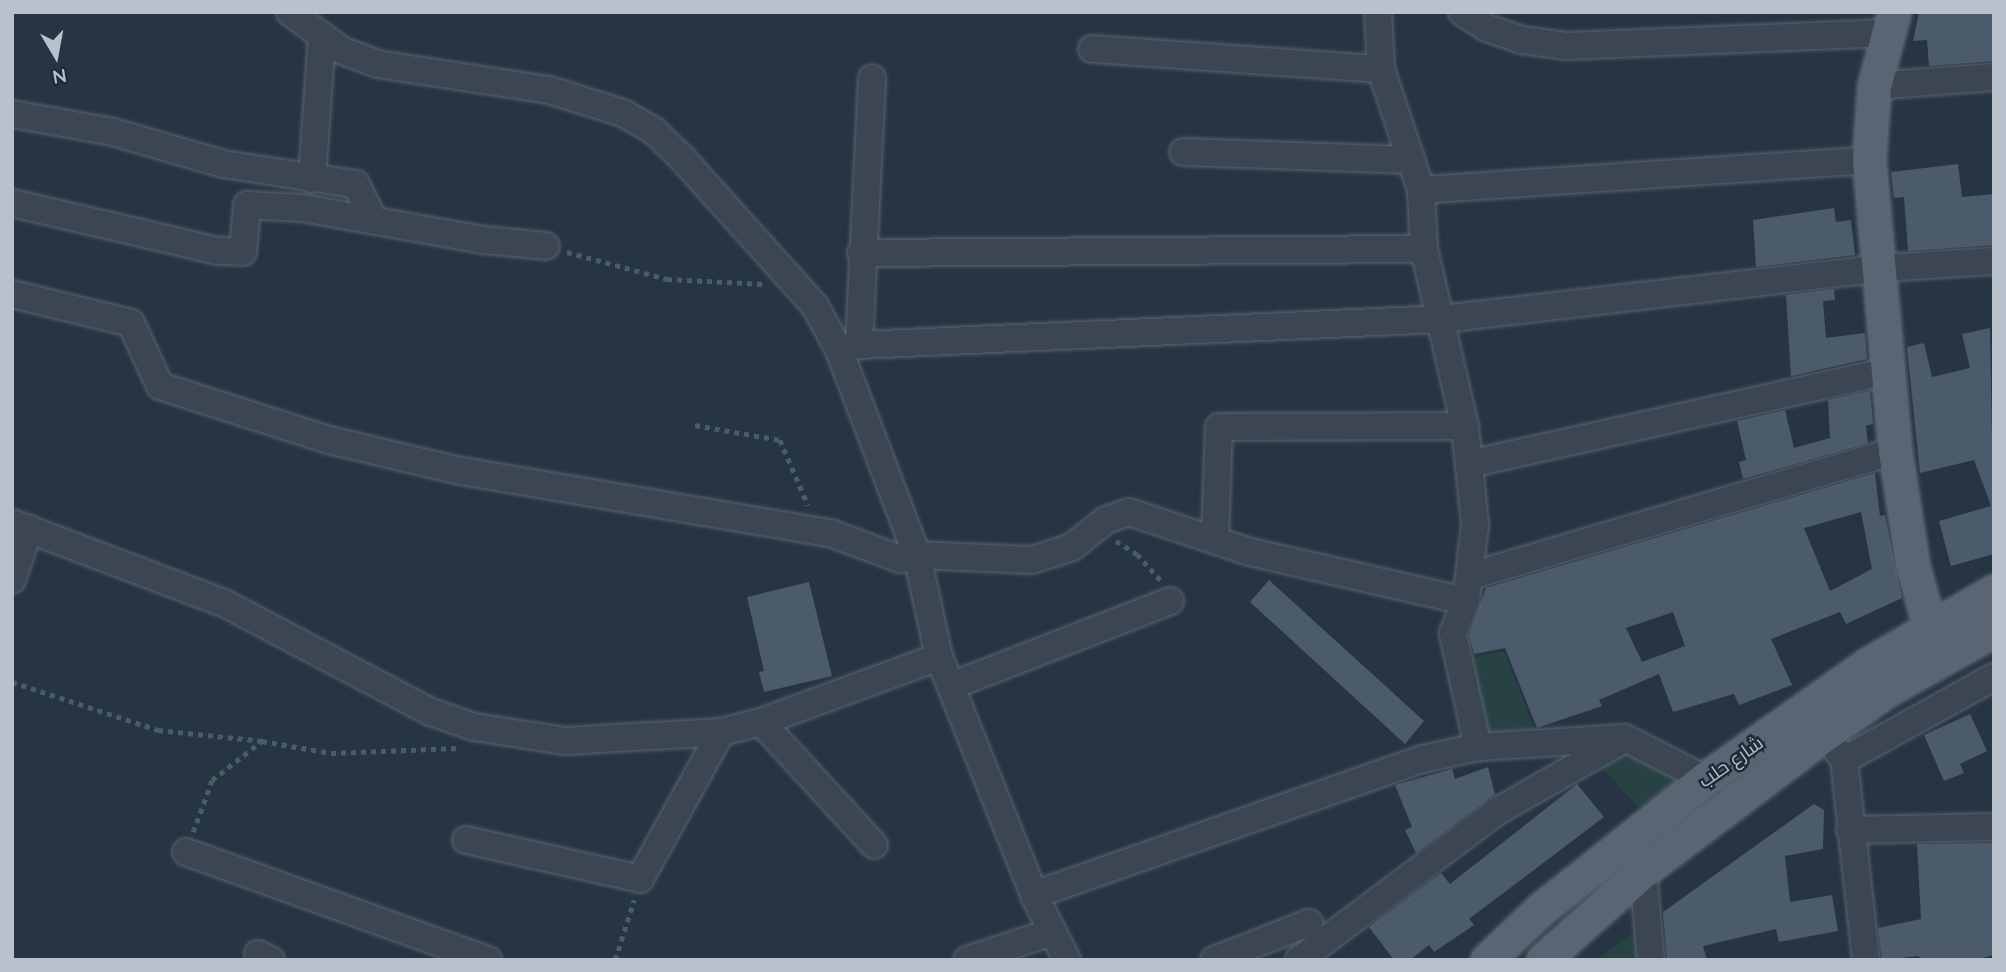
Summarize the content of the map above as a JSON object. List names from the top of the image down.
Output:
{
  "streets": {
    "main road": ["شارع حلب"]
  },
  "north": "bottom"
}
